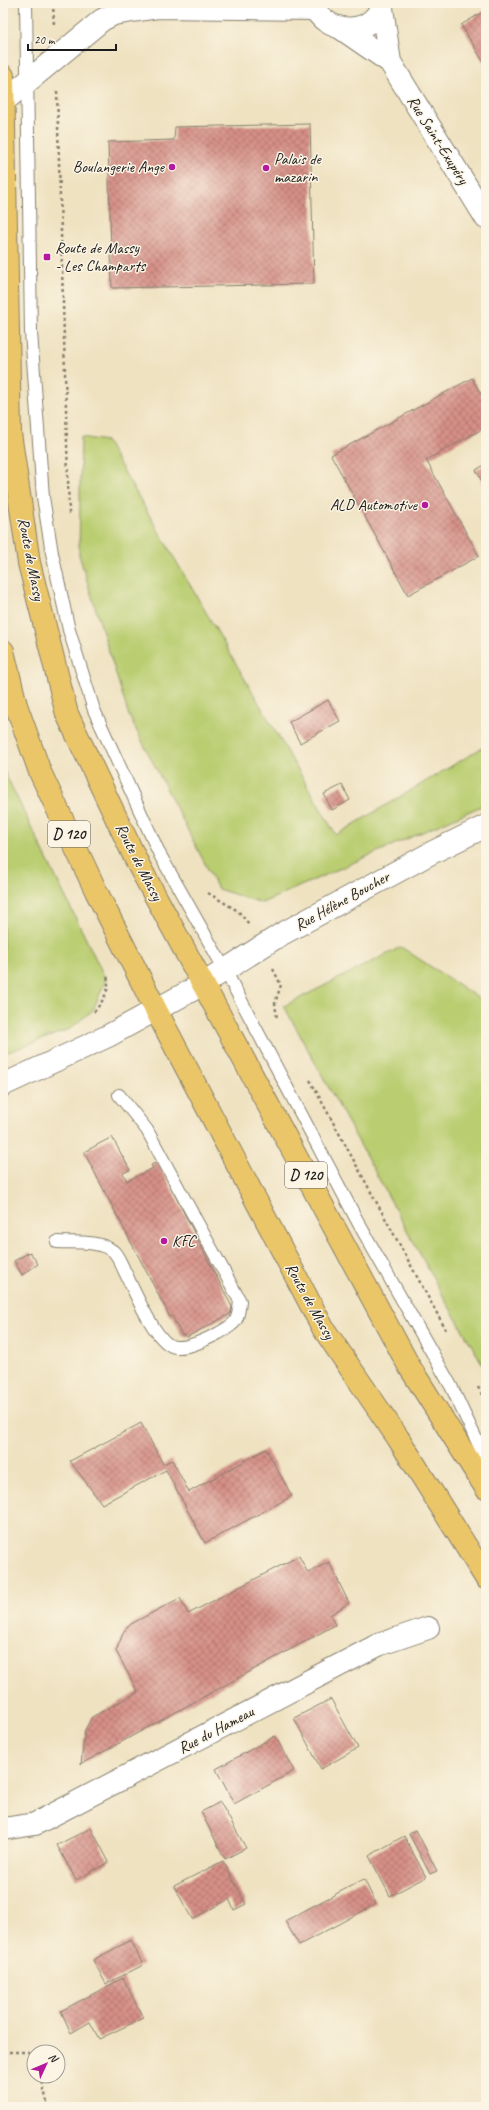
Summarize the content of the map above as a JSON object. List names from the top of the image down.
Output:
{
  "streets": {
    "main road": ["Route de Massy", "D 120"],
    "street": ["Rue Saint-Exupéry", "Rue Hélène Boucher", "Rue du Hameau"]
  },
  "crossings": [
    ["Route de Massy", "Rue Hélène Boucher"]
  ],
  "places": {
    "other": [
      "Boulangerie Ange",
      "Palais de mazarin",
      "ALD Automotive",
      "KFC"
    ],
    "transit": ["Route de Massy - Les Champarts"]
  },
  "scale_bar": "20 m",
  "north": "top right"
}
